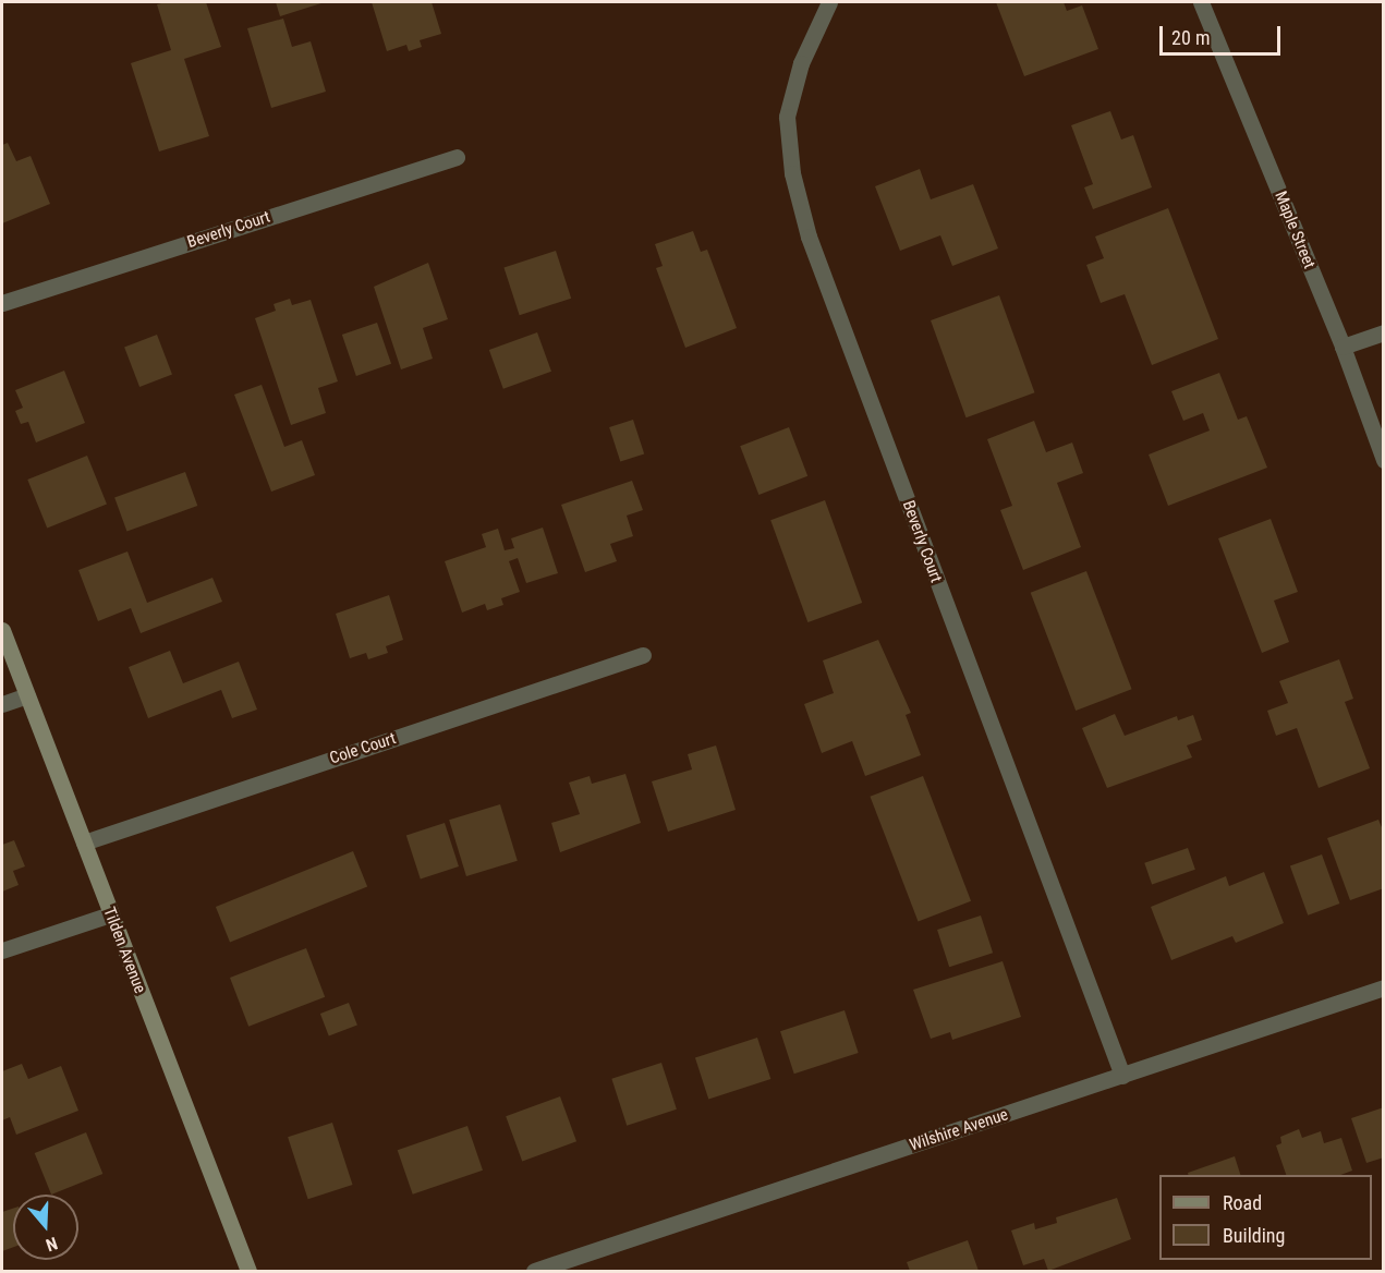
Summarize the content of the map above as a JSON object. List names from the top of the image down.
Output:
{
  "streets": {
    "street": [
      "Beverly Court",
      "Maple Street",
      "Cole Court",
      "Tilden Avenue",
      "Wilshire Avenue"
    ]
  },
  "crossings": [
    ["Beverly Court", "Wilshire Avenue"],
    ["Cole Court", "Tilden Avenue"]
  ],
  "legend": ["Road", "Building"],
  "scale_bar": "20 m",
  "north": "bottom"
}
